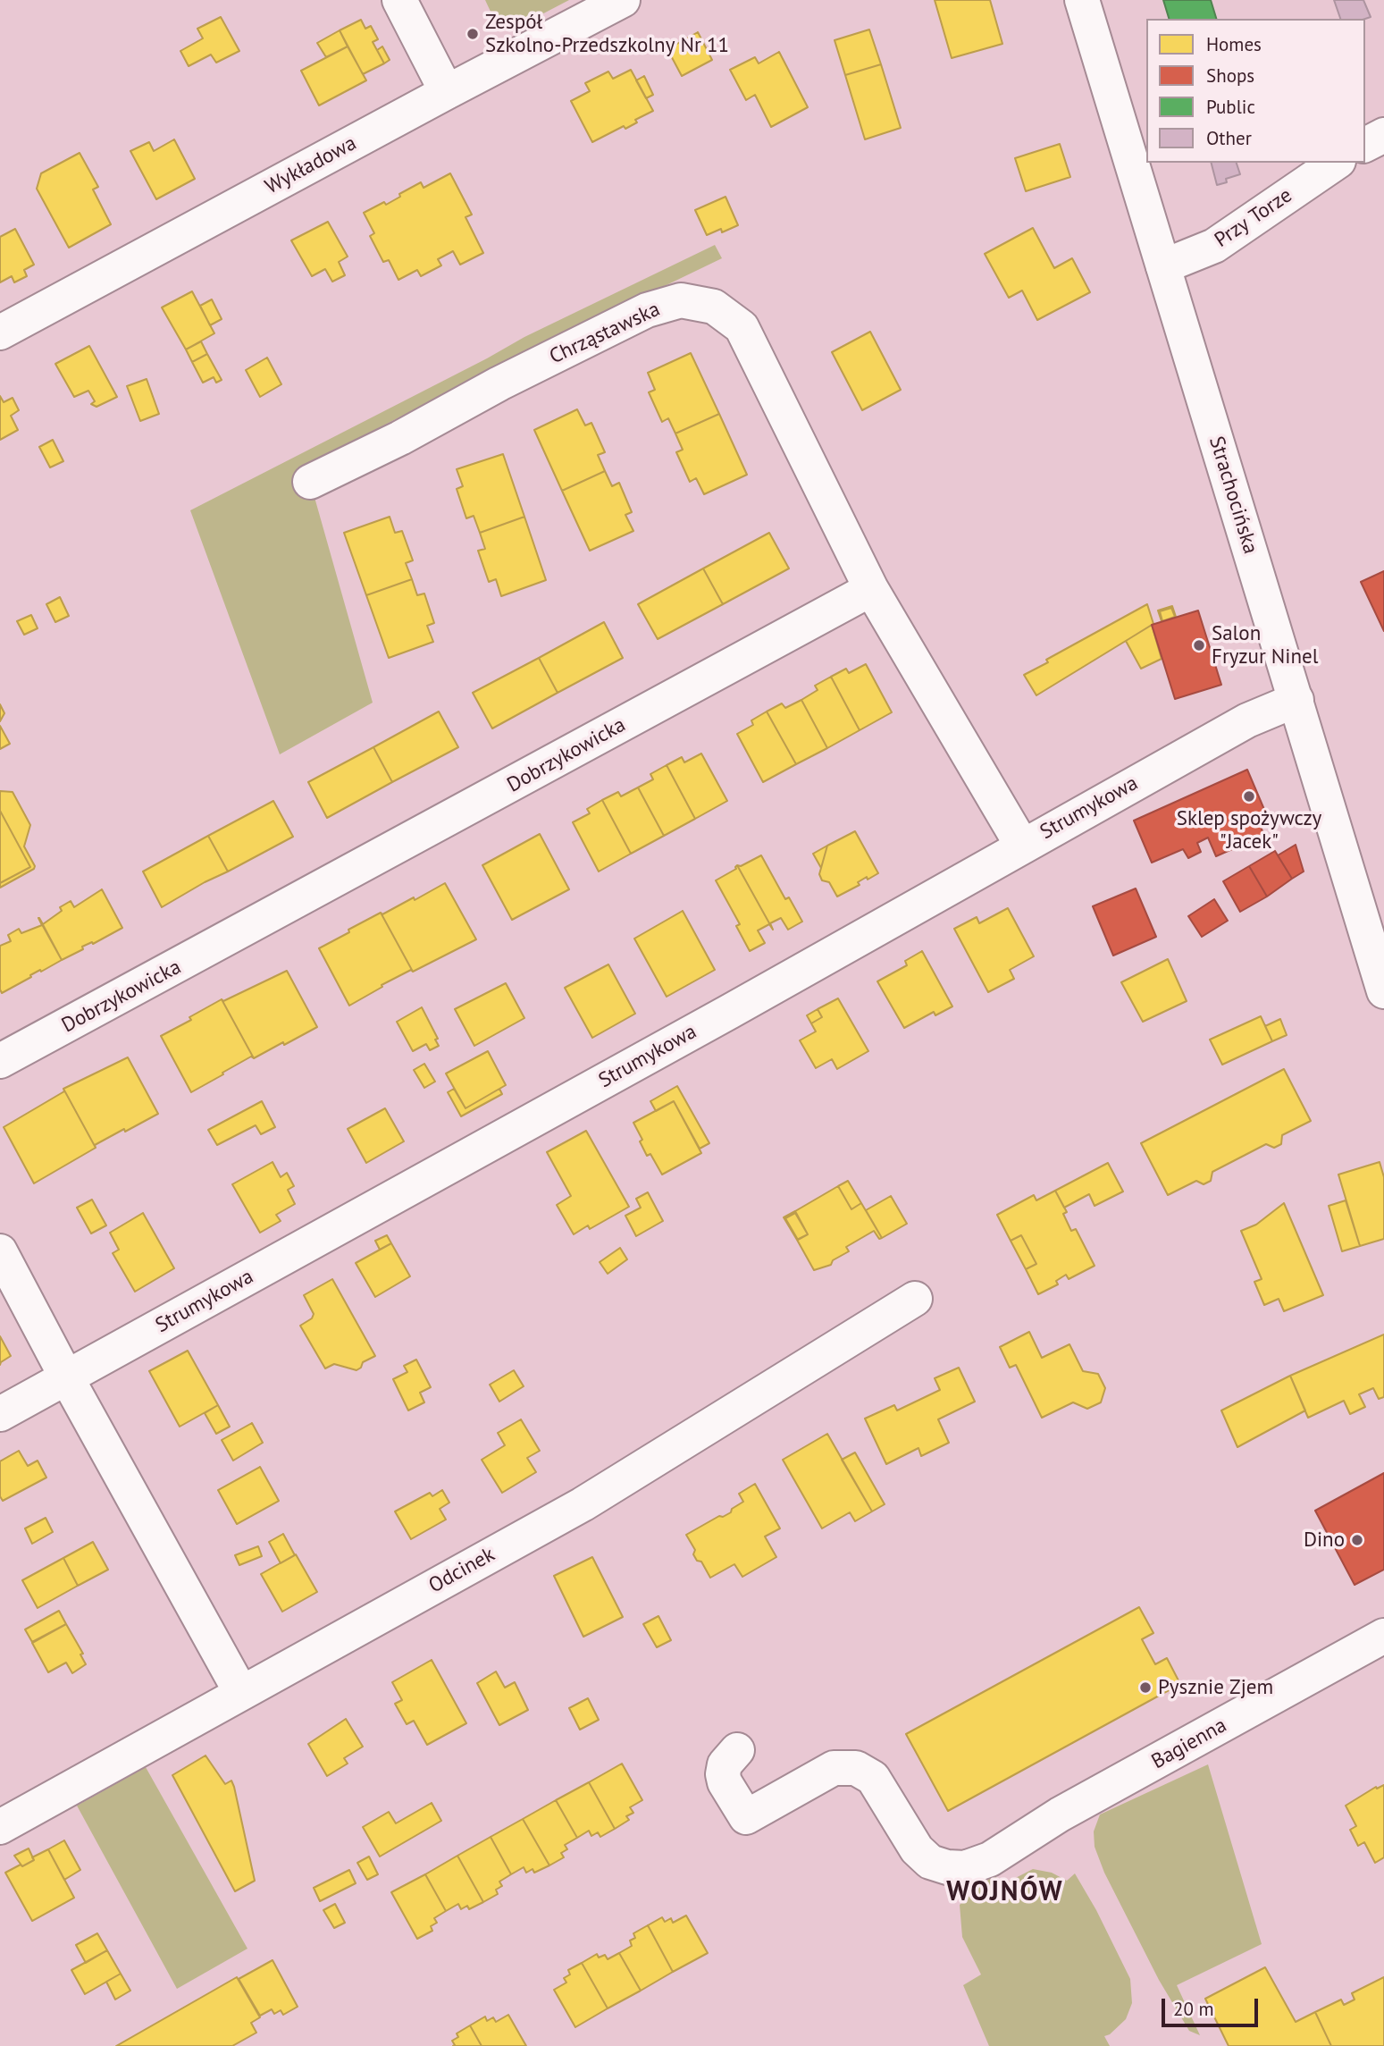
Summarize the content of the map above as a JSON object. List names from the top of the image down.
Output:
{
  "streets": {
    "street": [
      "Wykładowa",
      "Przy Torze",
      "Chrząstawska",
      "Strachocińska",
      "Dobrzykowicka",
      "Strumykowa",
      "Odcinek",
      "Bagienna"
    ]
  },
  "crossings": [
    ["Przy Torze", "Strachocińska"],
    ["Chrząstawska", "Dobrzykowicka"],
    ["Strachocińska", "Strumykowa"]
  ],
  "districts": ["WOJNÓW"],
  "places": [
    "Zespół Szkolno-Przedszkolny Nr 11",
    "Salon Fryzur Ninel",
    "Sklep spożywczy \"Jacek\"",
    "Dino",
    "Pysznie Zjem"
  ],
  "legend": [
    "Homes",
    "Shops",
    "Public",
    "Other"
  ],
  "scale_bar": "20 m"
}
